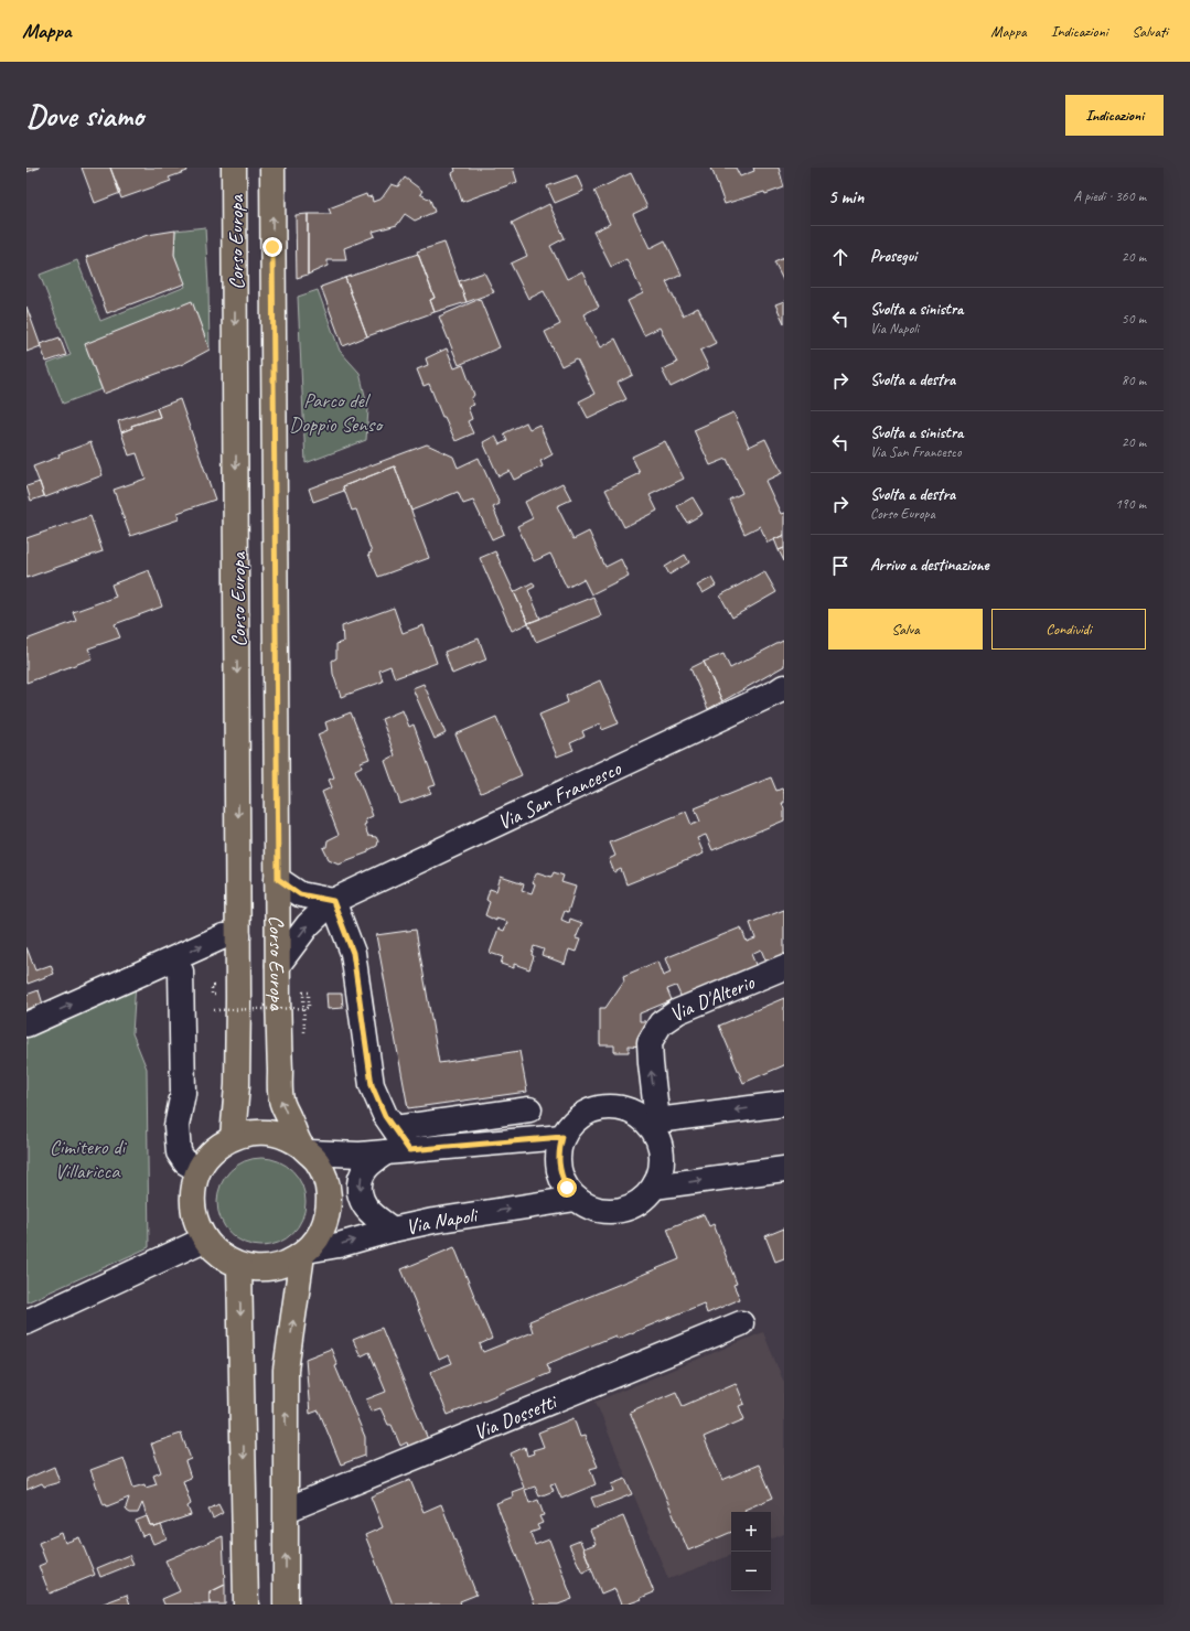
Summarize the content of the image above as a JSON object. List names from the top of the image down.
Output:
{
  "streets": {
    "main road": ["Corso Europa"],
    "street": [
      "Via San Francesco",
      "Via D'Alterio",
      "Via Napoli",
      "Via Dossetti"
    ]
  },
  "crossings": [
    ["Corso Europa", "Via San Francesco"],
    ["Corso Europa", "Via Napoli"],
    ["Via D'Alterio", "Via Napoli"]
  ],
  "one_way": ["Via D'Alterio"],
  "parks": ["Parco del Doppio Senso", "Cimitero di Villaricca"],
  "page": {
    "header": "Mappa",
    "nav": ["Mappa", "Indicazioni", "Salvati"],
    "buttons": [
      "Indicazioni",
      ["Salva", "Condividi"]
    ],
    "title": "Dove siamo",
    "heading": ["5 min", "A piedi · 360 m"],
    "list": [
      ["Prosegui", "20 m"],
      ["Svolta a sinistra", "Via Napoli", "50 m"],
      ["Svolta a destra", "80 m"],
      ["Svolta a sinistra", "Via San Francesco", "20 m"],
      ["Svolta a destra", "Corso Europa", "190 m"],
      "Arrivo a destinazione"
    ],
    "map_buttons": ["+", "−"]
  }
}
